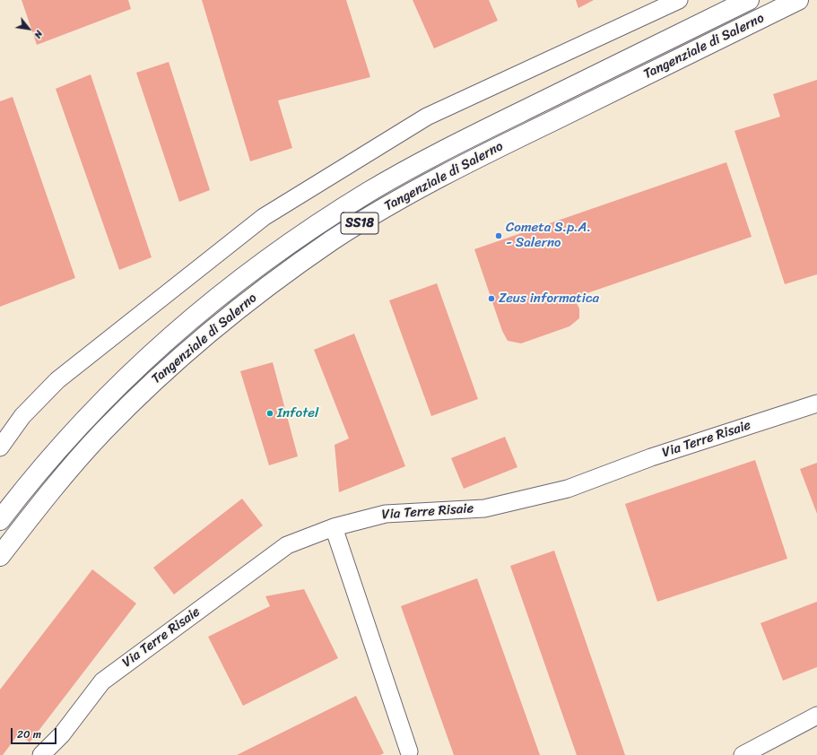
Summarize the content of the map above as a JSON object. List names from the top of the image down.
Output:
{
  "streets": {
    "highway": ["Tangenziale di Salerno", "SS18"],
    "street": ["Via Terre Risaie"]
  },
  "places": ["Cometa S.p.A. - Salerno", "Zeus informatica", "Infotel"],
  "scale_bar": "20 m",
  "north": "bottom right"
}
